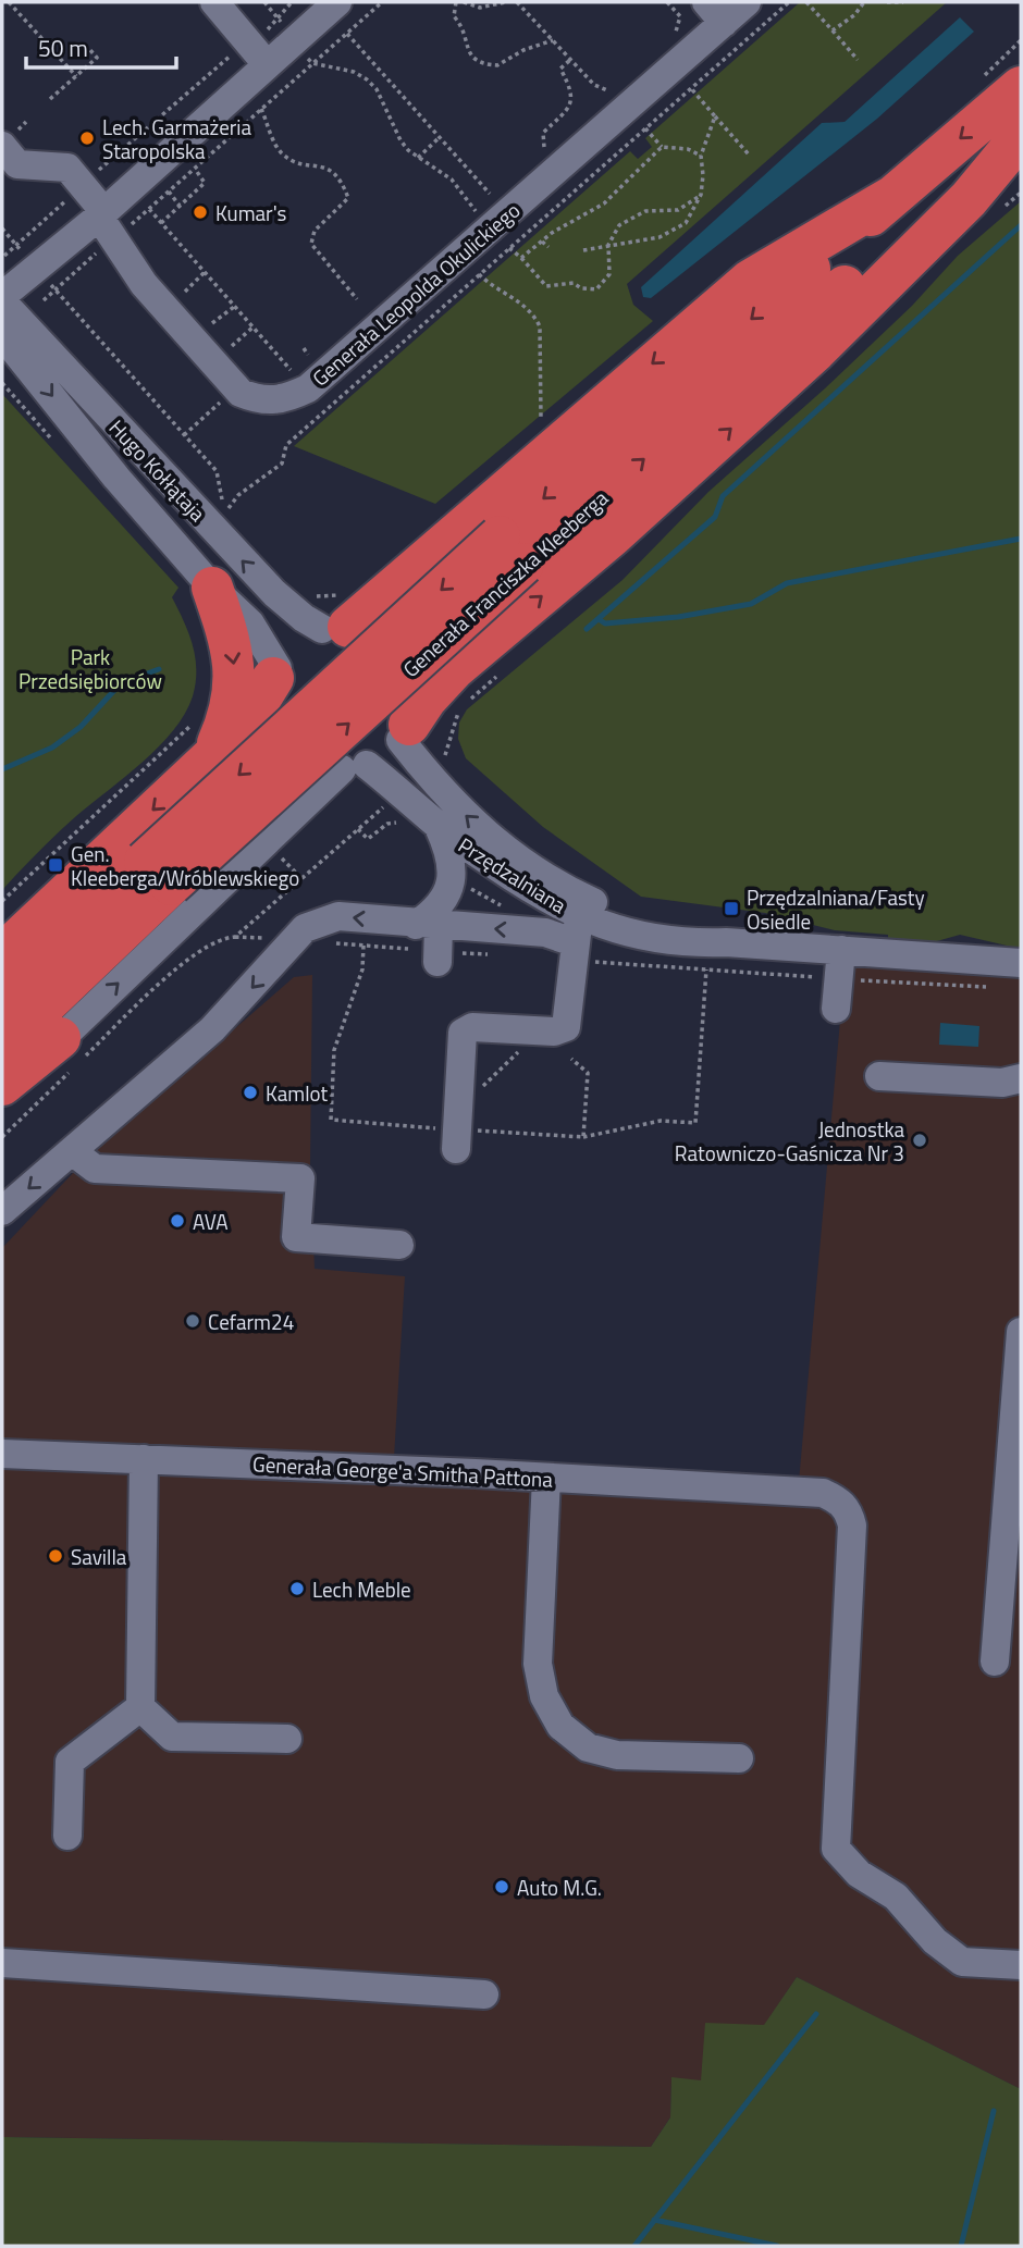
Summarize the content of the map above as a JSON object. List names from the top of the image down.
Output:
{
  "streets": {
    "highway": ["Generała Franciszka Kleeberga"],
    "street": [
      "Generała Leopolda Okulickiego",
      "Hugo Kołłątaja",
      "Przędzalniana",
      "Generała George'a Smitha Pattona"
    ]
  },
  "crossings": [
    ["Hugo Kołłątaja", "Przędzalniana"]
  ],
  "parks": ["Park Przedsiębiorców"],
  "places": {
    "other": [
      "Lech. Garmażeria Staropolska",
      "Kumar's",
      "Kamlot",
      "Jednostka Ratowniczo-Gaśnicza Nr 3",
      "AVA",
      "Cefarm24",
      "Savilla",
      "Lech Meble",
      "Auto M.G."
    ],
    "transit": ["Gen. Kleeberga/Wróblewskiego", "Przędzalniana/Fasty Osiedle"]
  },
  "scale_bar": "50 m"
}
